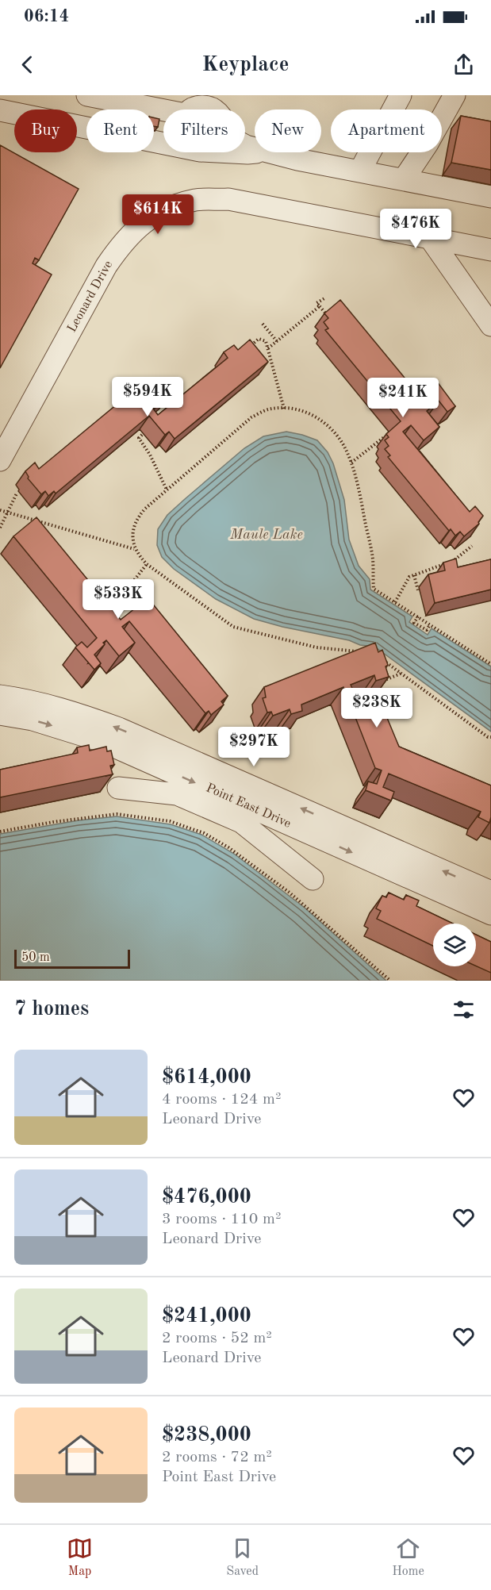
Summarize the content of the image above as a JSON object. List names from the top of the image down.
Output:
{
  "streets": {
    "street": ["Leonard Drive", "Point East Drive"]
  },
  "water": ["Maule Lake"],
  "scale_bar": "50 m",
  "page": {
    "status": "06:14",
    "header": "Keyplace",
    "chip": [
      "Buy",
      "Rent",
      "Filters",
      "New",
      "Apartment"
    ],
    "price": [
      "$614K",
      "$476K",
      "$594K",
      "$241K",
      "$533K",
      "$238K",
      "$297K"
    ],
    "scale": "50 m",
    "heading": "7 homes",
    "list": [
      {
        "name": "$614,000",
        "note": "4 rooms · 124 m² · Leonard Drive"
      },
      {
        "name": "$476,000",
        "note": "3 rooms · 110 m² · Leonard Drive"
      },
      {
        "name": "$241,000",
        "note": "2 rooms · 52 m² · Leonard Drive"
      },
      {
        "name": "$238,000",
        "note": "2 rooms · 72 m² · Point East Drive"
      }
    ],
    "tabs": ["Map", "Saved", "Home"]
  }
}
